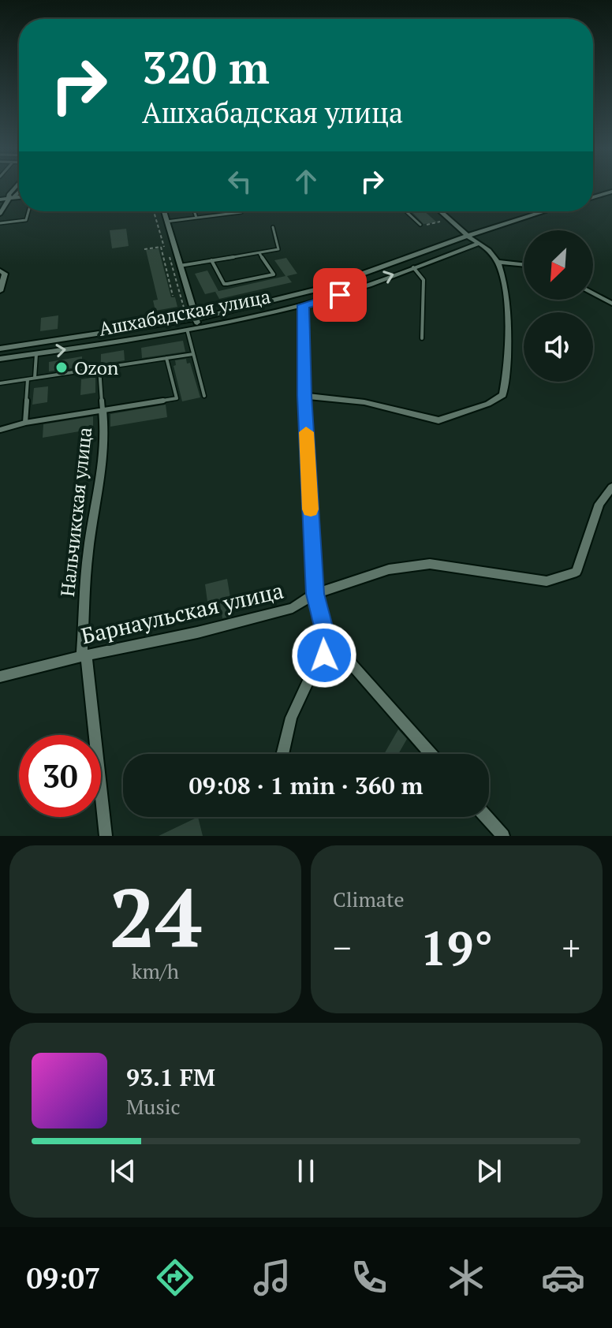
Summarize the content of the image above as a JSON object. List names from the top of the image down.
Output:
{
  "streets": {
    "street": ["Ашхабадская улица", "Нальчикская улица", "Барнаульская улица"]
  },
  "crossings": [
    ["Нальчикская улица", "Барнаульская улица"]
  ],
  "places": ["Ozon"],
  "north": "bottom left",
  "page": {
    "turn": ["320 m", "Ашхабадская улица"],
    "limit": "30",
    "trip": "09:08 · 1 min · 360 m",
    "tile": [
      ["24", "km/h"],
      "Climate"
    ],
    "heat": ["−", "19°", "+"],
    "song": ["93.1 FM", "Music"],
    "tabs": "09:07"
  }
}
